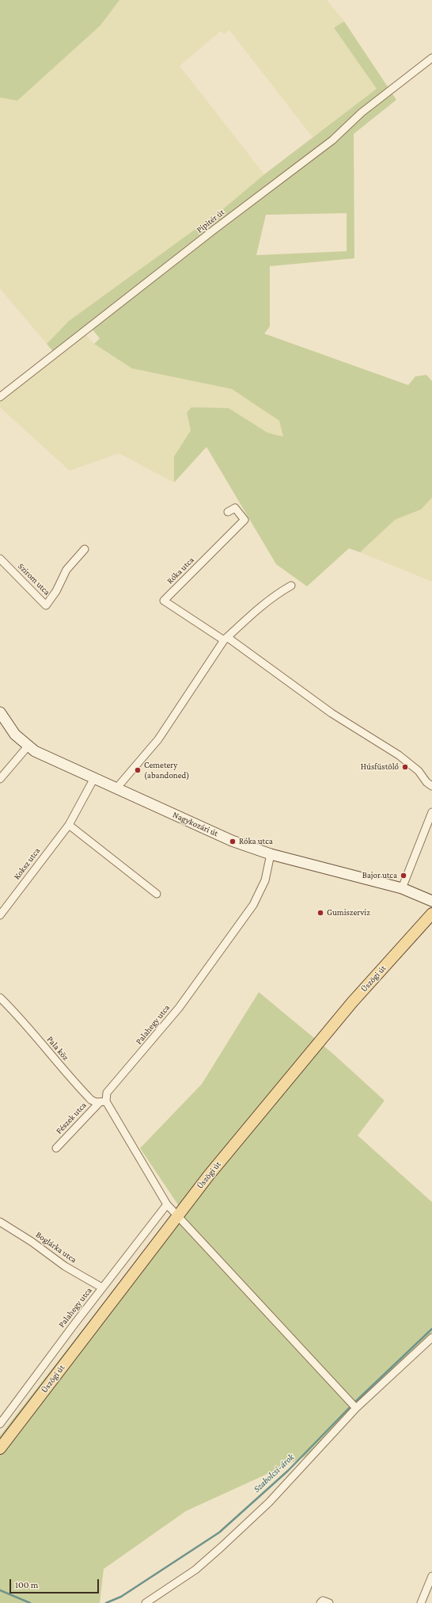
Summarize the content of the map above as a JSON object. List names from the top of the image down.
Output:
{
  "streets": {
    "main road": ["Üszögi út"],
    "street": [
      "Pipitér út",
      "Róka utca",
      "Szirom utca",
      "Nagykozári út",
      "Koksz utca",
      "Palahegy utca",
      "Pala köz",
      "Fészek utca",
      "Boglárka utca"
    ]
  },
  "crossings": [
    ["Nagykozári út", "Koksz utca"],
    ["Nagykozári út", "Palahegy utca"],
    ["Palahegy utca", "Pala köz"],
    ["Palahegy utca", "Fészek utca"],
    ["Palahegy utca", "Boglárka utca"],
    ["Pala köz", "Fészek utca"]
  ],
  "water": ["Szabolcsi-árok"],
  "places": [
    "Húsfüstölő",
    "Cemetery (abandoned)",
    "Róka utca",
    "Bajor utca",
    "Gumiszerviz"
  ],
  "scale_bar": "100 m"
}
